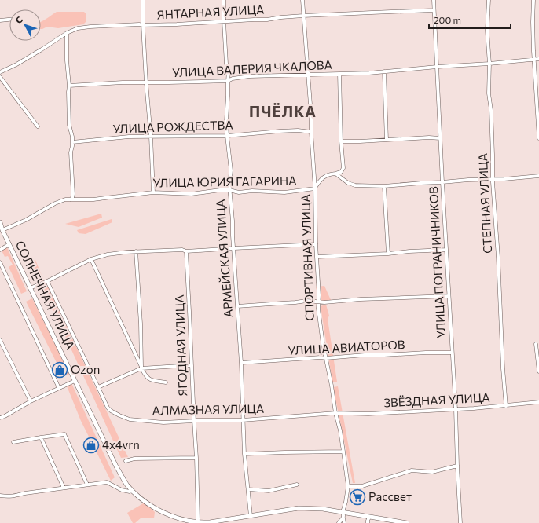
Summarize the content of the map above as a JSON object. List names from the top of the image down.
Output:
{
  "streets": {
    "street": [
      "ЯНТАРНАЯ УЛИЦА",
      "УЛИЦА ВАЛЕРИЯ ЧКАЛОВА",
      "УЛИЦА РОЖДЕСТВА",
      "УЛИЦА ЮРИЯ ГАГАРИНА",
      "СТЕПНАЯ УЛИЦА",
      "СПОРТИВНАЯ УЛИЦА",
      "АРМЕЙСКАЯ УЛИЦА",
      "УЛИЦА ПОГРАНИЧНИКОВ",
      "СОЛНЕЧНАЯ УЛИЦА",
      "ЯГОДНАЯ УЛИЦА",
      "УЛИЦА АВИАТОРОВ",
      "ЗВЁЗДНАЯ УЛИЦА",
      "АЛМАЗНАЯ УЛИЦА"
    ]
  },
  "crossings": [
    ["ЯНТАРНАЯ УЛИЦА", "СПОРТИВНАЯ УЛИЦА"],
    ["ЯНТАРНАЯ УЛИЦА", "АРМЕЙСКАЯ УЛИЦА"],
    ["ЯНТАРНАЯ УЛИЦА", "УЛИЦА ПОГРАНИЧНИКОВ"],
    ["УЛИЦА ВАЛЕРИЯ ЧКАЛОВА", "СТЕПНАЯ УЛИЦА"],
    ["УЛИЦА ВАЛЕРИЯ ЧКАЛОВА", "СПОРТИВНАЯ УЛИЦА"],
    ["УЛИЦА ВАЛЕРИЯ ЧКАЛОВА", "АРМЕЙСКАЯ УЛИЦА"],
    ["УЛИЦА ВАЛЕРИЯ ЧКАЛОВА", "УЛИЦА ПОГРАНИЧНИКОВ"],
    ["УЛИЦА РОЖДЕСТВА", "СПОРТИВНАЯ УЛИЦА"],
    ["УЛИЦА РОЖДЕСТВА", "АРМЕЙСКАЯ УЛИЦА"],
    ["УЛИЦА ЮРИЯ ГАГАРИНА", "СПОРТИВНАЯ УЛИЦА"],
    ["УЛИЦА ЮРИЯ ГАГАРИНА", "АРМЕЙСКАЯ УЛИЦА"],
    ["УЛИЦА ЮРИЯ ГАГАРИНА", "СОЛНЕЧНАЯ УЛИЦА"],
    ["СТЕПНАЯ УЛИЦА", "ЗВЁЗДНАЯ УЛИЦА"],
    ["СПОРТИВНАЯ УЛИЦА", "СОЛНЕЧНАЯ УЛИЦА"],
    ["СПОРТИВНАЯ УЛИЦА", "УЛИЦА АВИАТОРОВ"],
    ["СПОРТИВНАЯ УЛИЦА", "ЗВЁЗДНАЯ УЛИЦА"],
    ["СПОРТИВНАЯ УЛИЦА", "АЛМАЗНАЯ УЛИЦА"],
    ["АРМЕЙСКАЯ УЛИЦА", "СОЛНЕЧНАЯ УЛИЦА"],
    ["АРМЕЙСКАЯ УЛИЦА", "УЛИЦА АВИАТОРОВ"],
    ["АРМЕЙСКАЯ УЛИЦА", "АЛМАЗНАЯ УЛИЦА"],
    ["УЛИЦА ПОГРАНИЧНИКОВ", "УЛИЦА АВИАТОРОВ"],
    ["УЛИЦА ПОГРАНИЧНИКОВ", "ЗВЁЗДНАЯ УЛИЦА"],
    ["СОЛНЕЧНАЯ УЛИЦА", "ЯГОДНАЯ УЛИЦА"],
    ["ЯГОДНАЯ УЛИЦА", "АЛМАЗНАЯ УЛИЦА"],
    ["ЗВЁЗДНАЯ УЛИЦА", "АЛМАЗНАЯ УЛИЦА"]
  ],
  "districts": ["ПЧЁЛКА"],
  "places": {
    "shop": ["Ozon", "4x4vrn"],
    "supermarket": ["Рассвет"]
  },
  "scale_bar": "200 m",
  "north": "top left"
}
